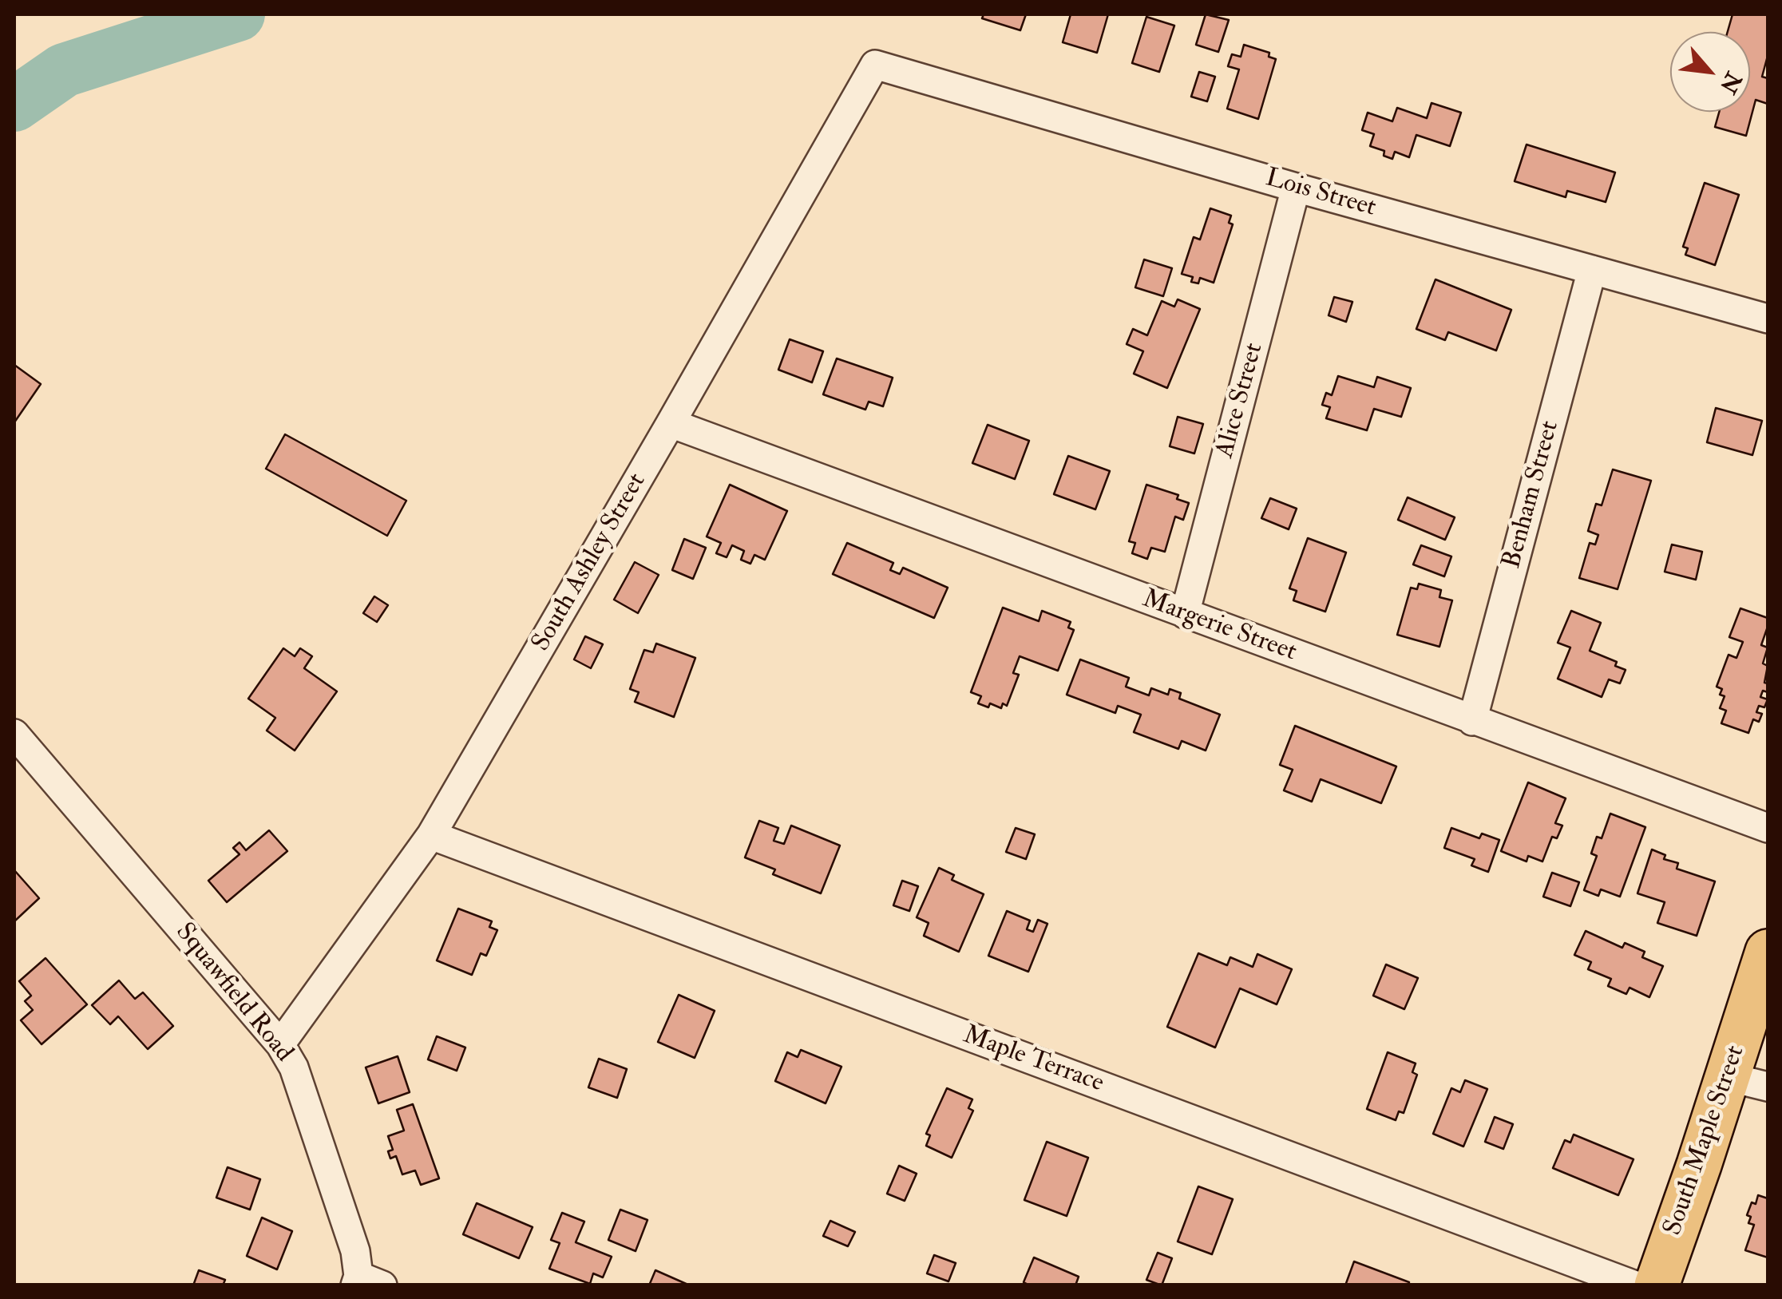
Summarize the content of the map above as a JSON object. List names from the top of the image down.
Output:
{
  "streets": {
    "highway": ["South Maple Street"],
    "street": [
      "Lois Street",
      "Alice Street",
      "Benham Street",
      "South Ashley Street",
      "Margerie Street",
      "Squawfield Road",
      "Maple Terrace"
    ]
  },
  "crossings": [
    ["Lois Street", "Alice Street"],
    ["Lois Street", "Benham Street"],
    ["Lois Street", "South Ashley Street"],
    ["Alice Street", "Margerie Street"],
    ["Benham Street", "Margerie Street"],
    ["South Ashley Street", "Margerie Street"],
    ["South Ashley Street", "Squawfield Road"],
    ["South Ashley Street", "Maple Terrace"]
  ],
  "north": "bottom right"
}
